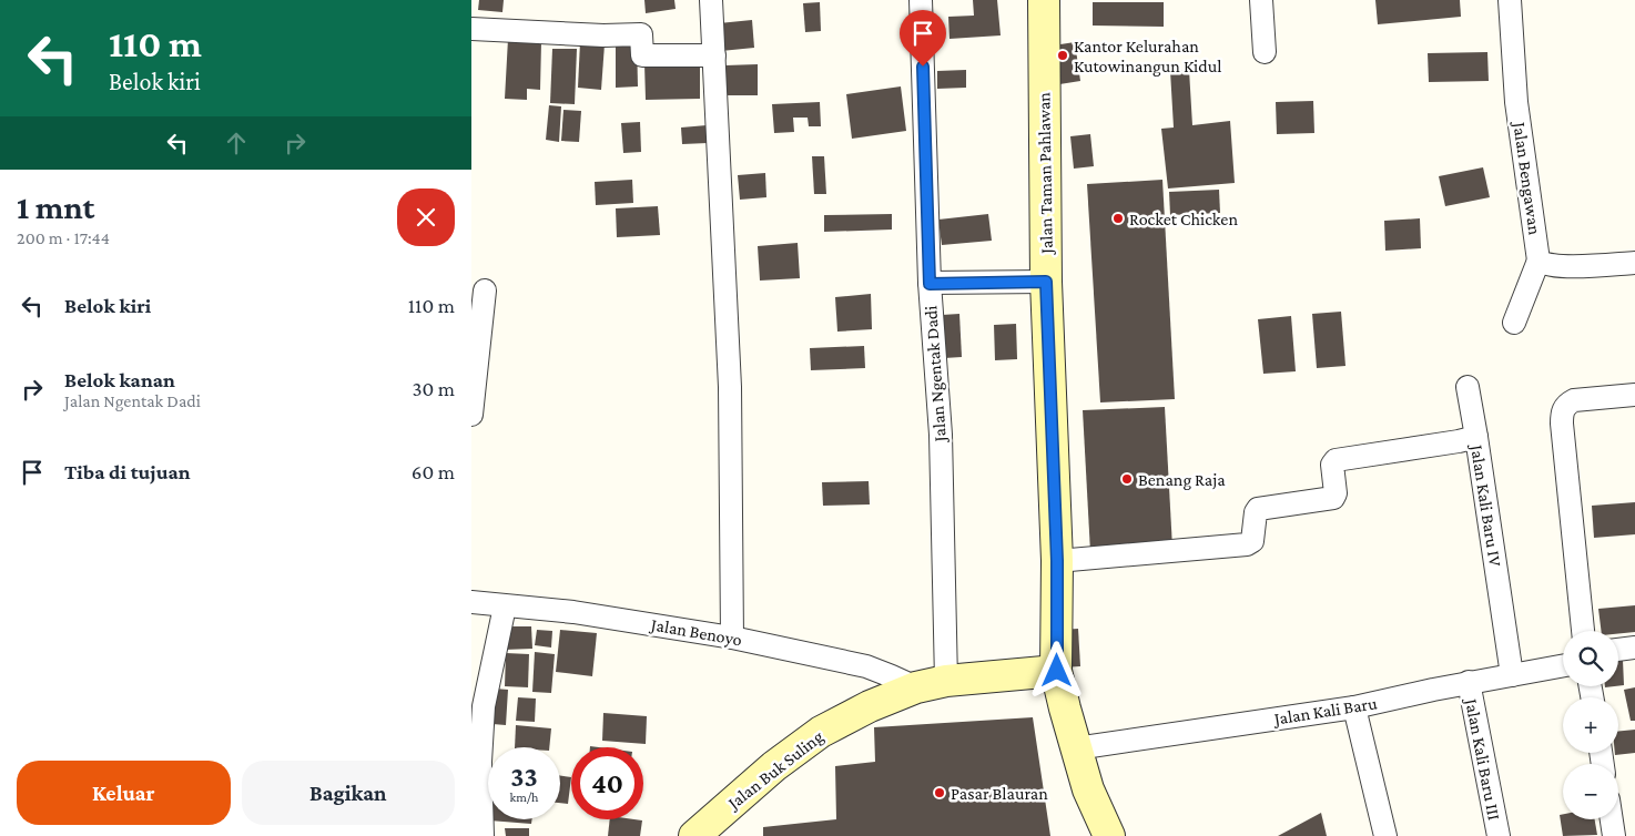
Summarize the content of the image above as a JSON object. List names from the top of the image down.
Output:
{
  "streets": {
    "street": [
      "Jalan Taman Pahlawan",
      "Jalan Bengawan",
      "Jalan Ngentak Dadi",
      "Jalan Kali Baru IV",
      "Jalan Benoyo",
      "Jalan Kali Baru",
      "Jalan Kali Baru III",
      "Jalan Buk Suling"
    ]
  },
  "crossings": [
    ["Jalan Taman Pahlawan", "Jalan Kali Baru IV"],
    ["Jalan Taman Pahlawan", "Jalan Kali Baru"],
    ["Jalan Taman Pahlawan", "Jalan Buk Suling"],
    ["Jalan Ngentak Dadi", "Jalan Buk Suling"],
    ["Jalan Kali Baru IV", "Jalan Kali Baru"],
    ["Jalan Benoyo", "Jalan Buk Suling"],
    ["Jalan Kali Baru", "Jalan Kali Baru III"]
  ],
  "places": [
    "Kantor Kelurahan Kutowinangun Kidul",
    "Rocket Chicken",
    "Benang Raja",
    "Pasar Blauran"
  ],
  "page": {
    "turn": ["110 m", "Belok kiri"],
    "heading": ["1 mnt", "200 m · 17:44"],
    "list": [
      {
        "name": "Belok kiri",
        "value": "110 m"
      },
      {
        "name": "Belok kanan",
        "note": "Jalan Ngentak Dadi",
        "value": "30 m"
      },
      {
        "name": "Tiba di tujuan",
        "value": "60 m"
      }
    ],
    "map_buttons": ["+", "−"],
    "speed": "33 km/h",
    "limit": "40",
    "buttons": ["Keluar", "Bagikan"]
  }
}
